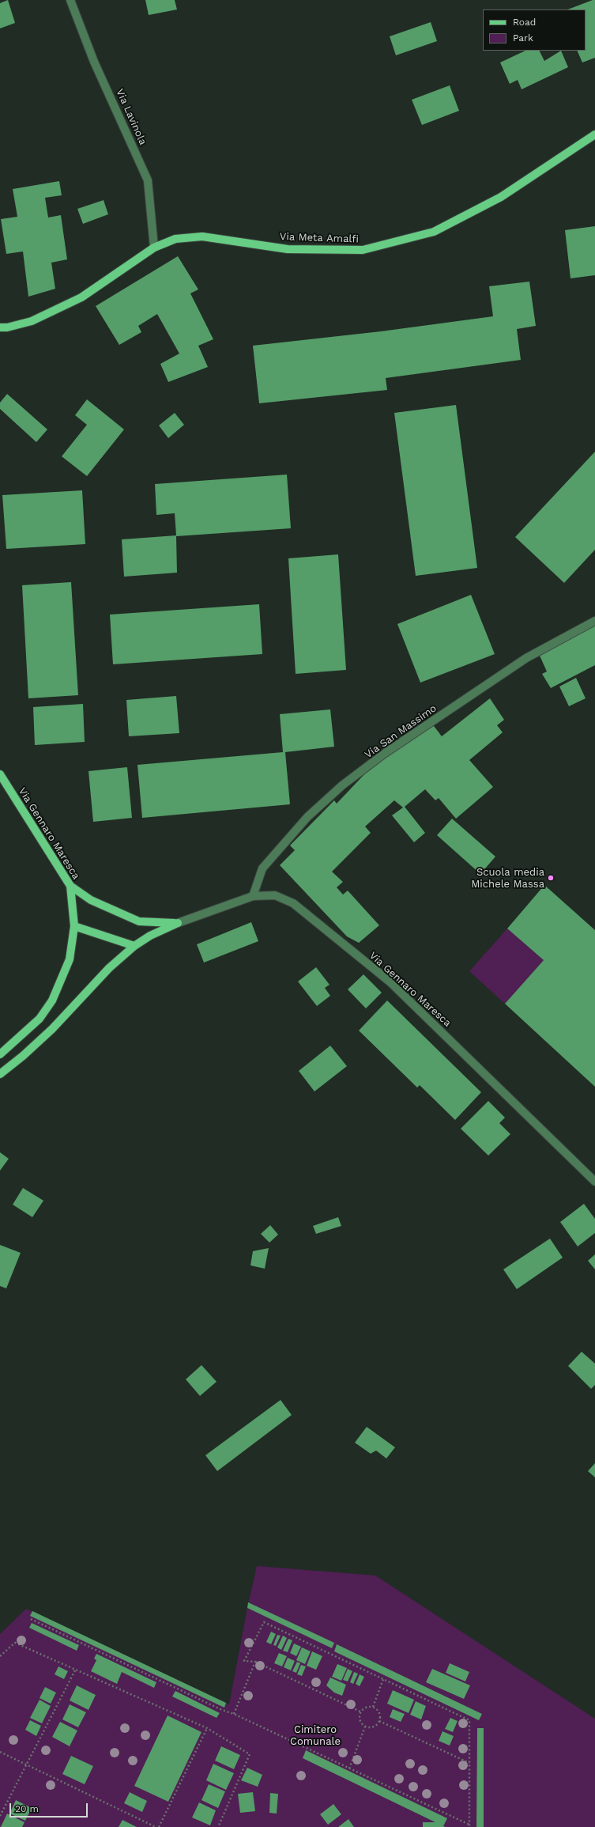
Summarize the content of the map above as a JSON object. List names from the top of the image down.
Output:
{
  "streets": {
    "main road": ["Via Meta Amalfi", "Via Gennaro Maresca"],
    "street": ["Via Lavinola", "Via San Massimo"]
  },
  "crossings": [
    ["Via Lavinola", "Via Meta Amalfi"],
    ["Via San Massimo", "Via Gennaro Maresca"]
  ],
  "parks": ["Cimitero Comunale"],
  "places": ["Scuola media Michele Massa"],
  "legend": ["Road", "Park"],
  "scale_bar": "20 m"
}
